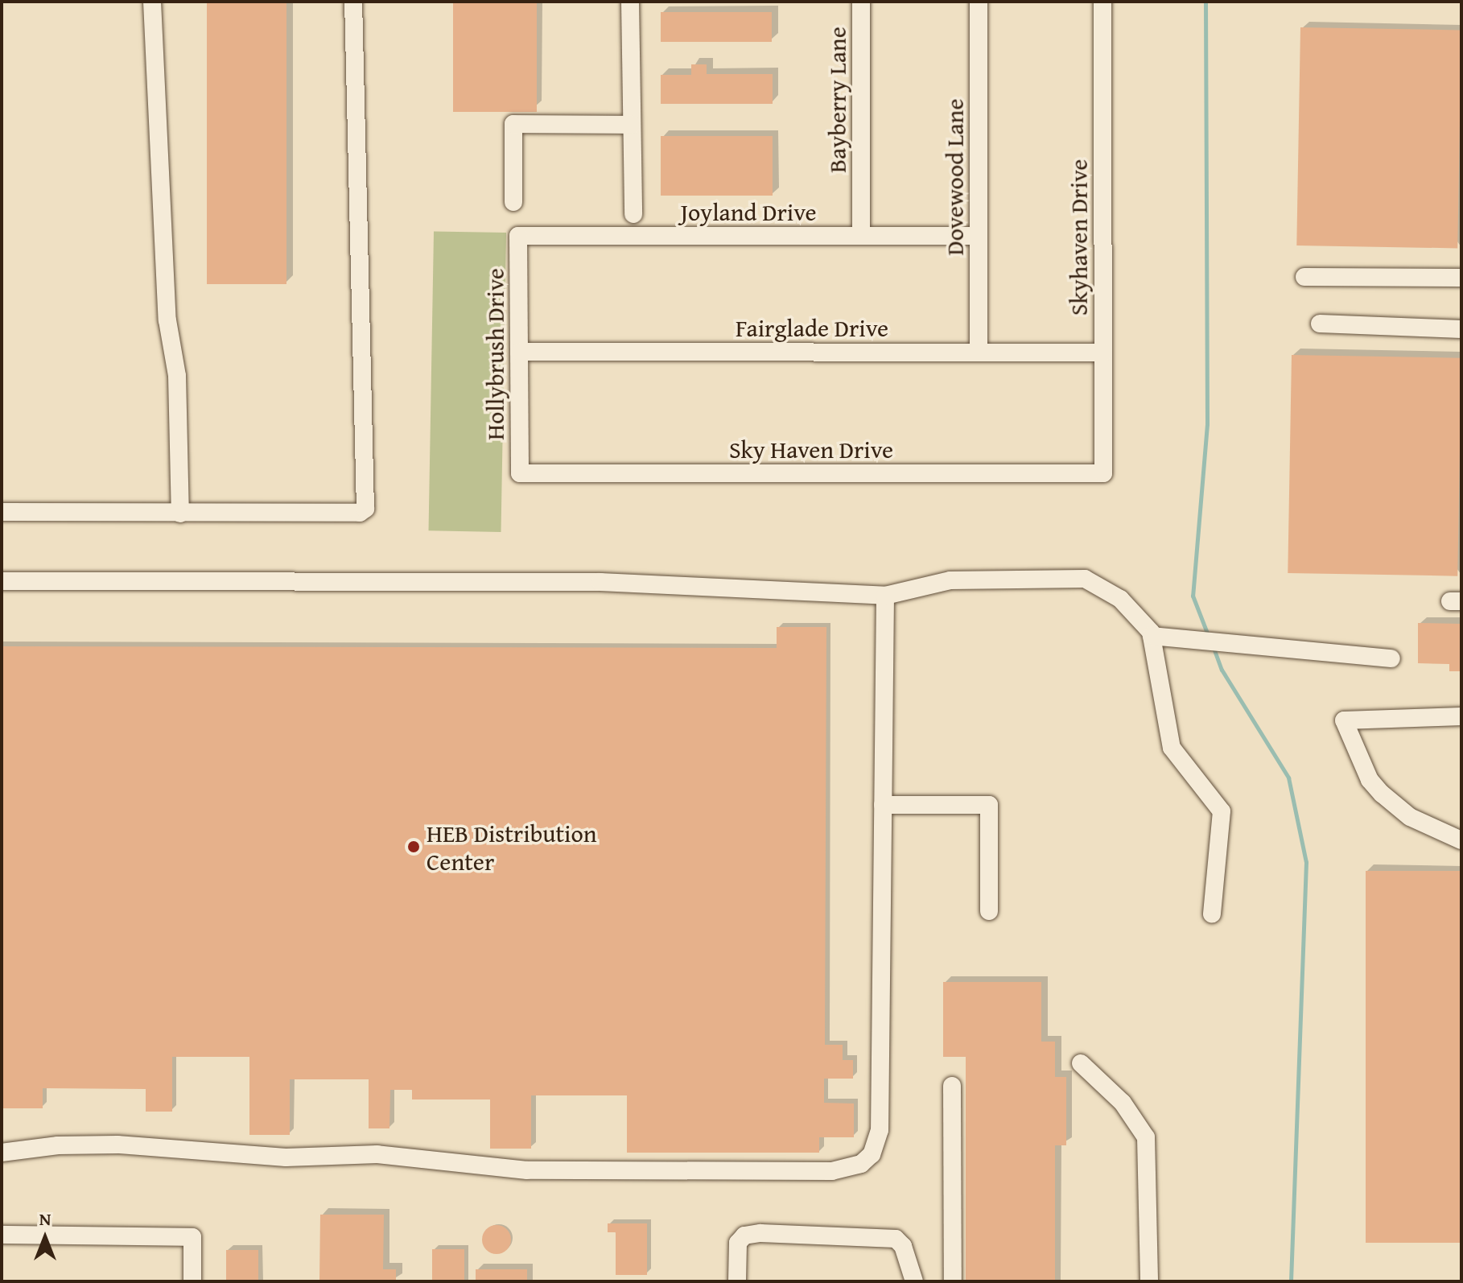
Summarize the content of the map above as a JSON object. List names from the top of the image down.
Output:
{
  "streets": {
    "street": [
      "Bayberry Lane",
      "Dovewood Lane",
      "Joyland Drive",
      "Skyhaven Drive",
      "Fairglade Drive",
      "Hollybrush Drive",
      "Sky Haven Drive"
    ]
  },
  "crossings": [
    ["Bayberry Lane", "Joyland Drive"],
    ["Dovewood Lane", "Joyland Drive"],
    ["Dovewood Lane", "Fairglade Drive"],
    ["Joyland Drive", "Hollybrush Drive"],
    ["Skyhaven Drive", "Fairglade Drive"],
    ["Skyhaven Drive", "Sky Haven Drive"],
    ["Fairglade Drive", "Hollybrush Drive"],
    ["Hollybrush Drive", "Sky Haven Drive"]
  ],
  "places": ["HEB Distribution Center"],
  "north": "top"
}
